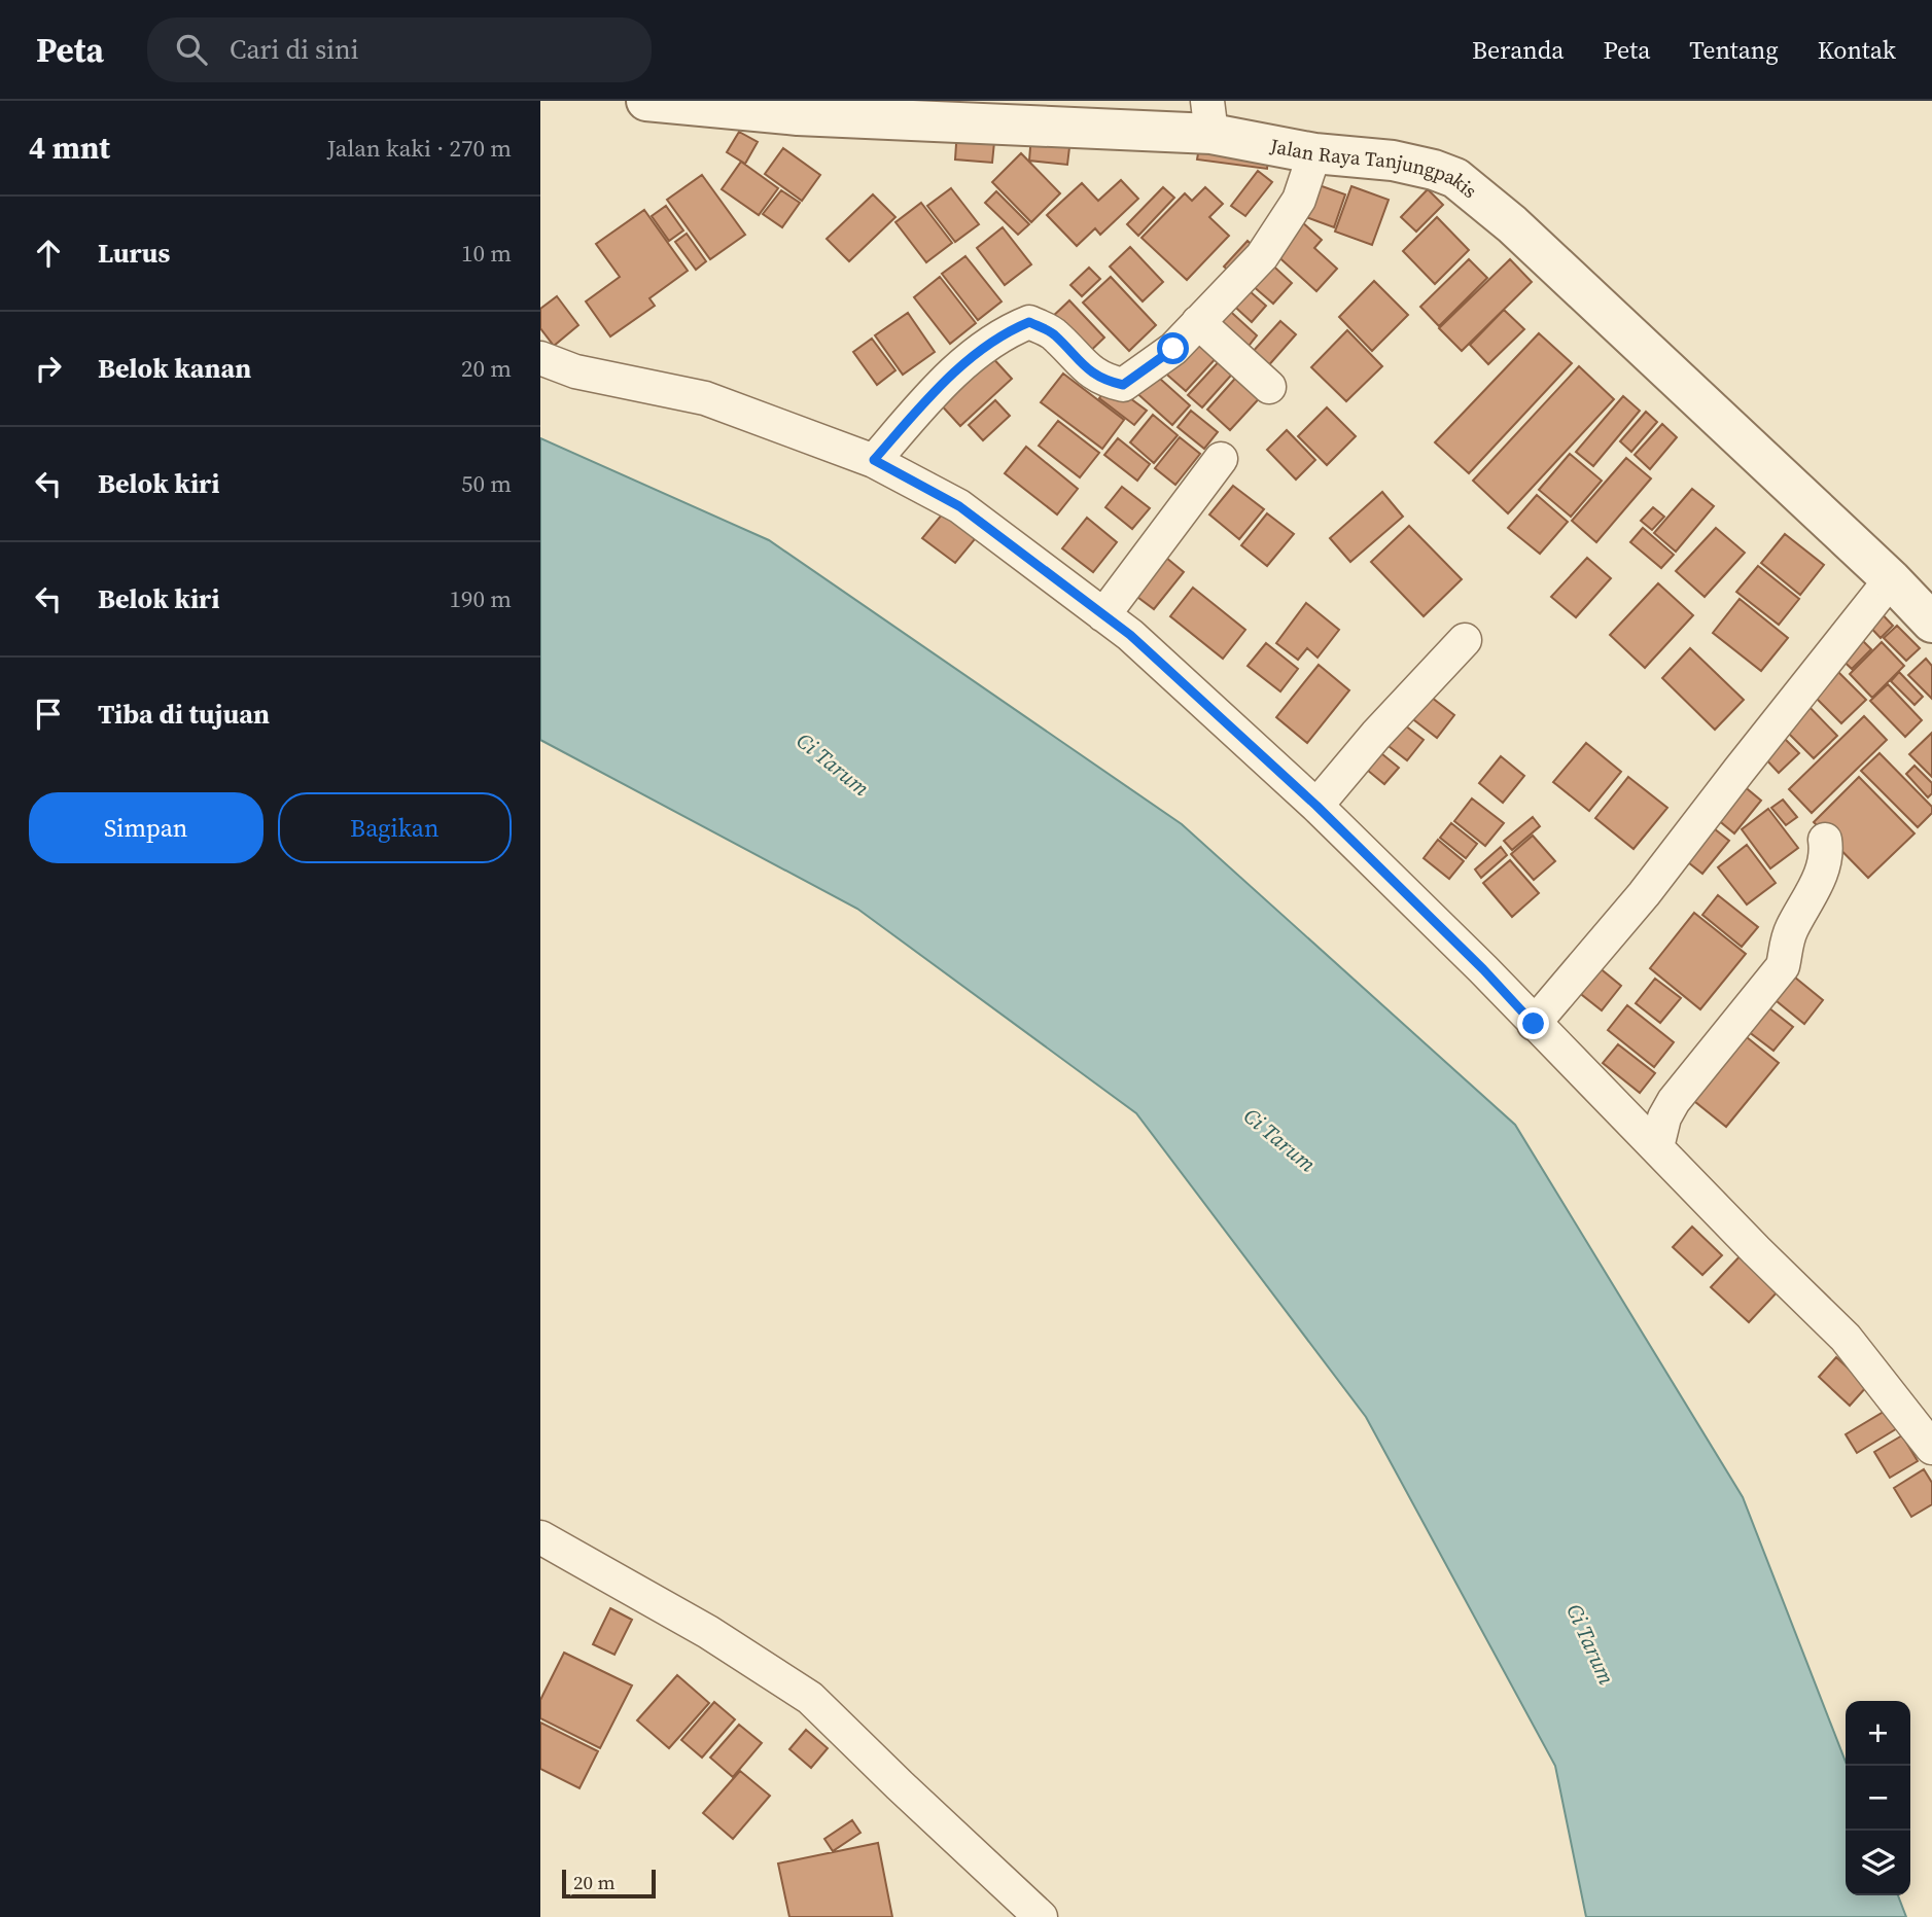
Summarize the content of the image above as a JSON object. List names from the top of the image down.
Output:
{
  "streets": {
    "street": ["Jalan Raya Tanjungpakis"]
  },
  "water": ["Ci Tarum"],
  "scale_bar": "20 m",
  "page": {
    "header": "Peta",
    "search": "Cari di sini",
    "nav": [
      "Beranda",
      "Peta",
      "Tentang",
      "Kontak"
    ],
    "heading": ["4 mnt", "Jalan kaki · 270 m"],
    "list": [
      ["Lurus", "10 m"],
      ["Belok kanan", "20 m"],
      ["Belok kiri", "50 m"],
      ["Belok kiri", "190 m"],
      "Tiba di tujuan"
    ],
    "buttons": ["Simpan", "Bagikan"],
    "map_buttons": ["+", "−"],
    "scale": "20 m"
  }
}
